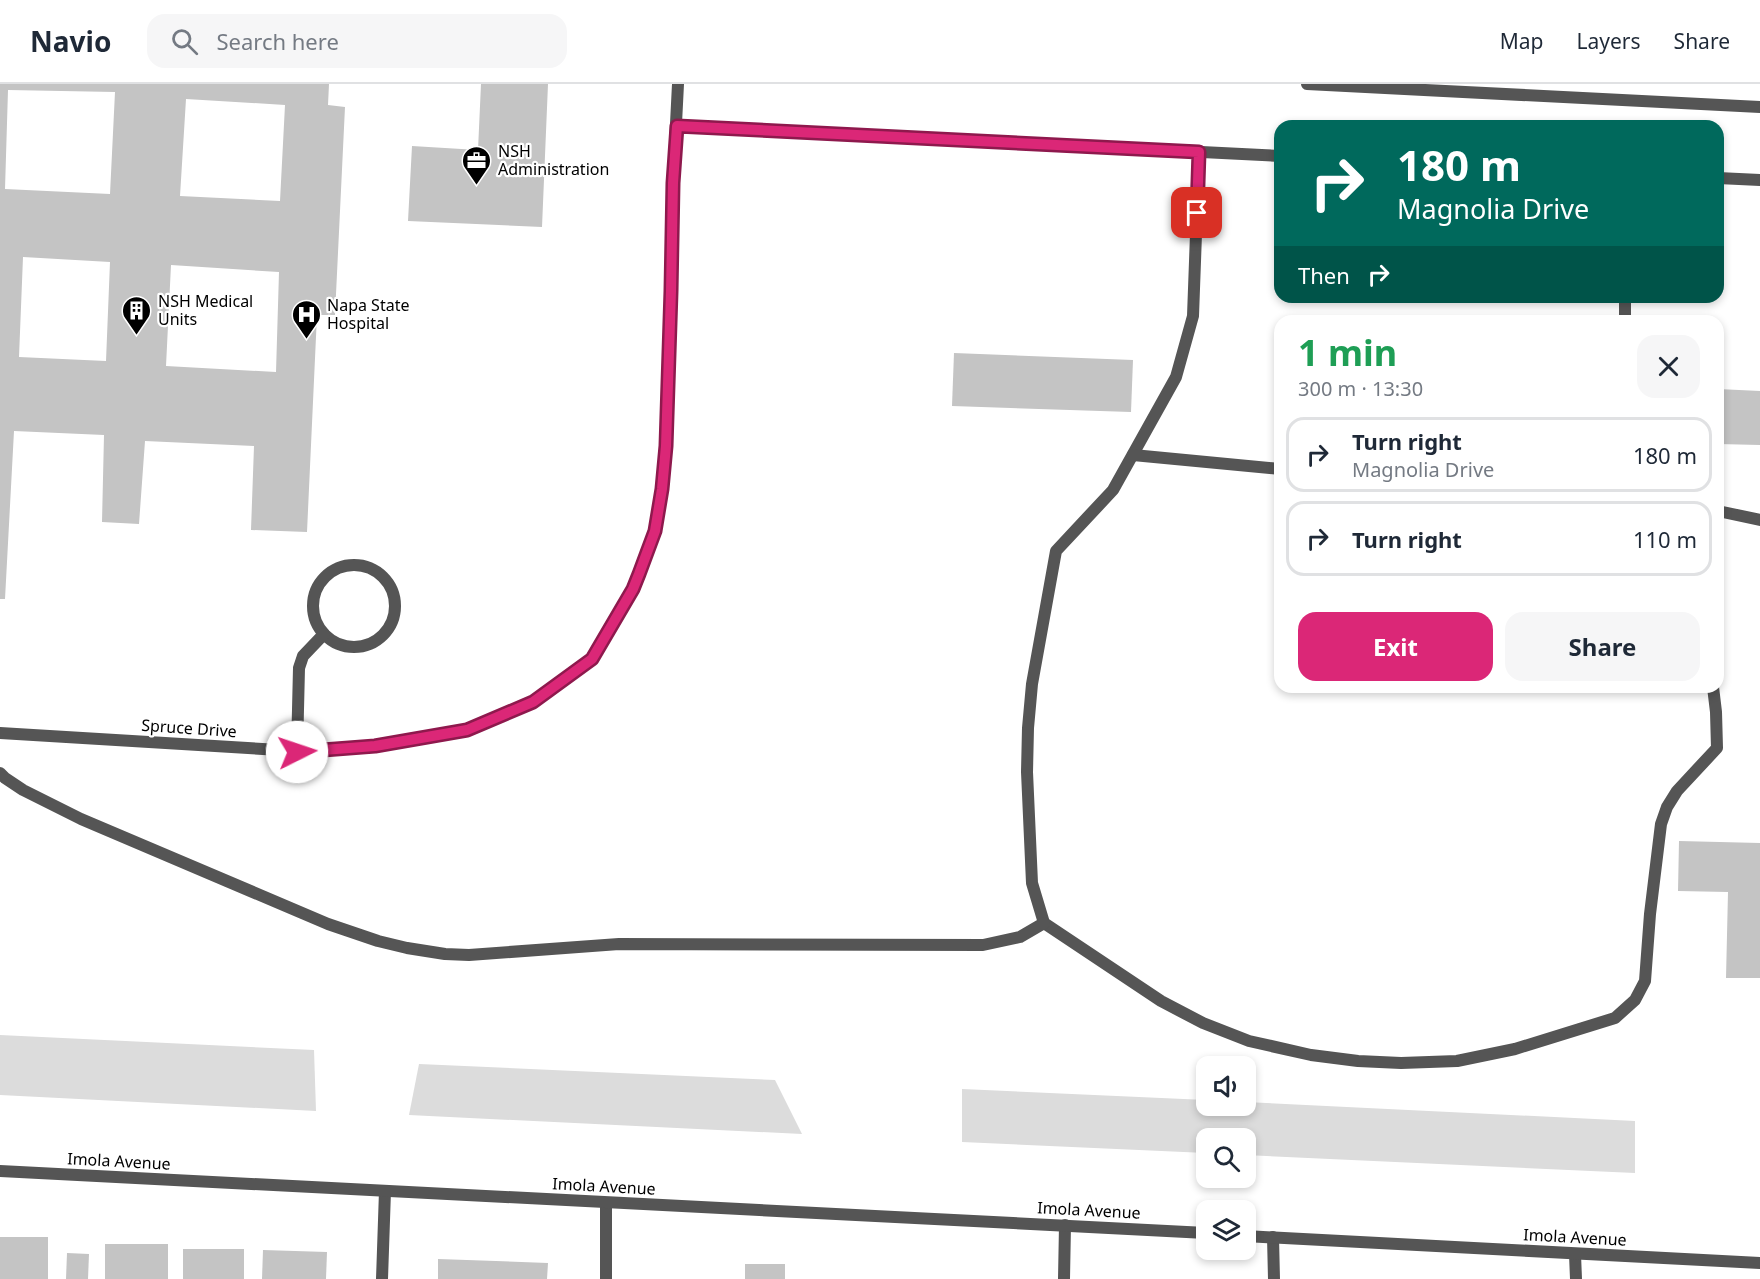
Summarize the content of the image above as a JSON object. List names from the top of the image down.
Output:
{
  "streets": {
    "street": ["Spruce Drive", "Imola Avenue"]
  },
  "places": {
    "office": ["NSH Administration"],
    "building": ["NSH Medical Units"],
    "hospital": ["Napa State Hospital"]
  },
  "page": {
    "header": "Navio",
    "search": "Search here",
    "nav": ["Map", "Layers", "Share"],
    "turn": ["180 m", "Magnolia Drive"],
    "then": "Then",
    "heading": ["1 min", "300 m · 13:30"],
    "list": [
      {
        "name": "Turn right",
        "note": "Magnolia Drive",
        "value": "180 m"
      },
      {
        "name": "Turn right",
        "value": "110 m"
      }
    ],
    "buttons": ["Exit", "Share"]
  }
}
